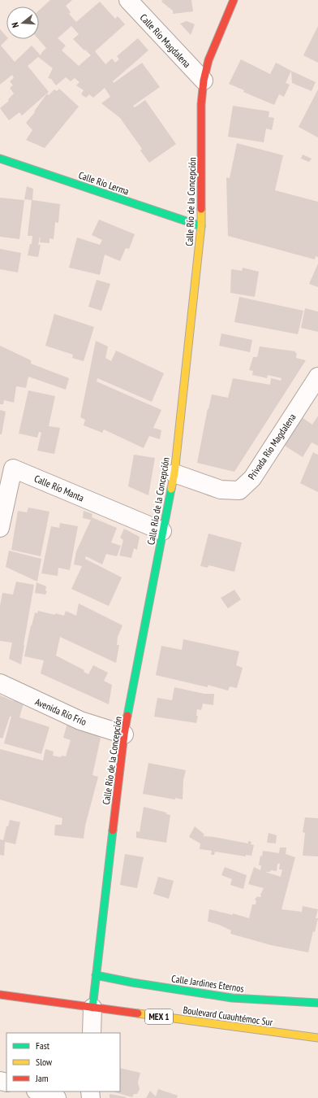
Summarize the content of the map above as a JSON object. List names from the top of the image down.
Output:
{
  "streets": {
    "street": [
      "Calle Río Magdalena",
      "Calle Río Lerma",
      "Calle Río de la Concepción",
      "Privada Río Magdalena",
      "Calle Río Manta",
      "Avenida Río Frío",
      "Calle Jardines Eternos",
      "Boulevard Cuauhtémoc Sur",
      "MEX 1"
    ]
  },
  "crossings": [
    ["Calle Río Magdalena", "Calle Río de la Concepción"],
    ["Calle Río Lerma", "Calle Río de la Concepción"],
    ["Calle Río de la Concepción", "Privada Río Magdalena"],
    ["Calle Río de la Concepción", "Calle Río Manta"],
    ["Calle Río de la Concepción", "Avenida Río Frío"],
    ["Calle Río de la Concepción", "Calle Jardines Eternos"],
    ["Calle Río de la Concepción", "Boulevard Cuauhtémoc Sur"]
  ],
  "legend": ["Fast", "Slow", "Jam"],
  "north": "left"
}
